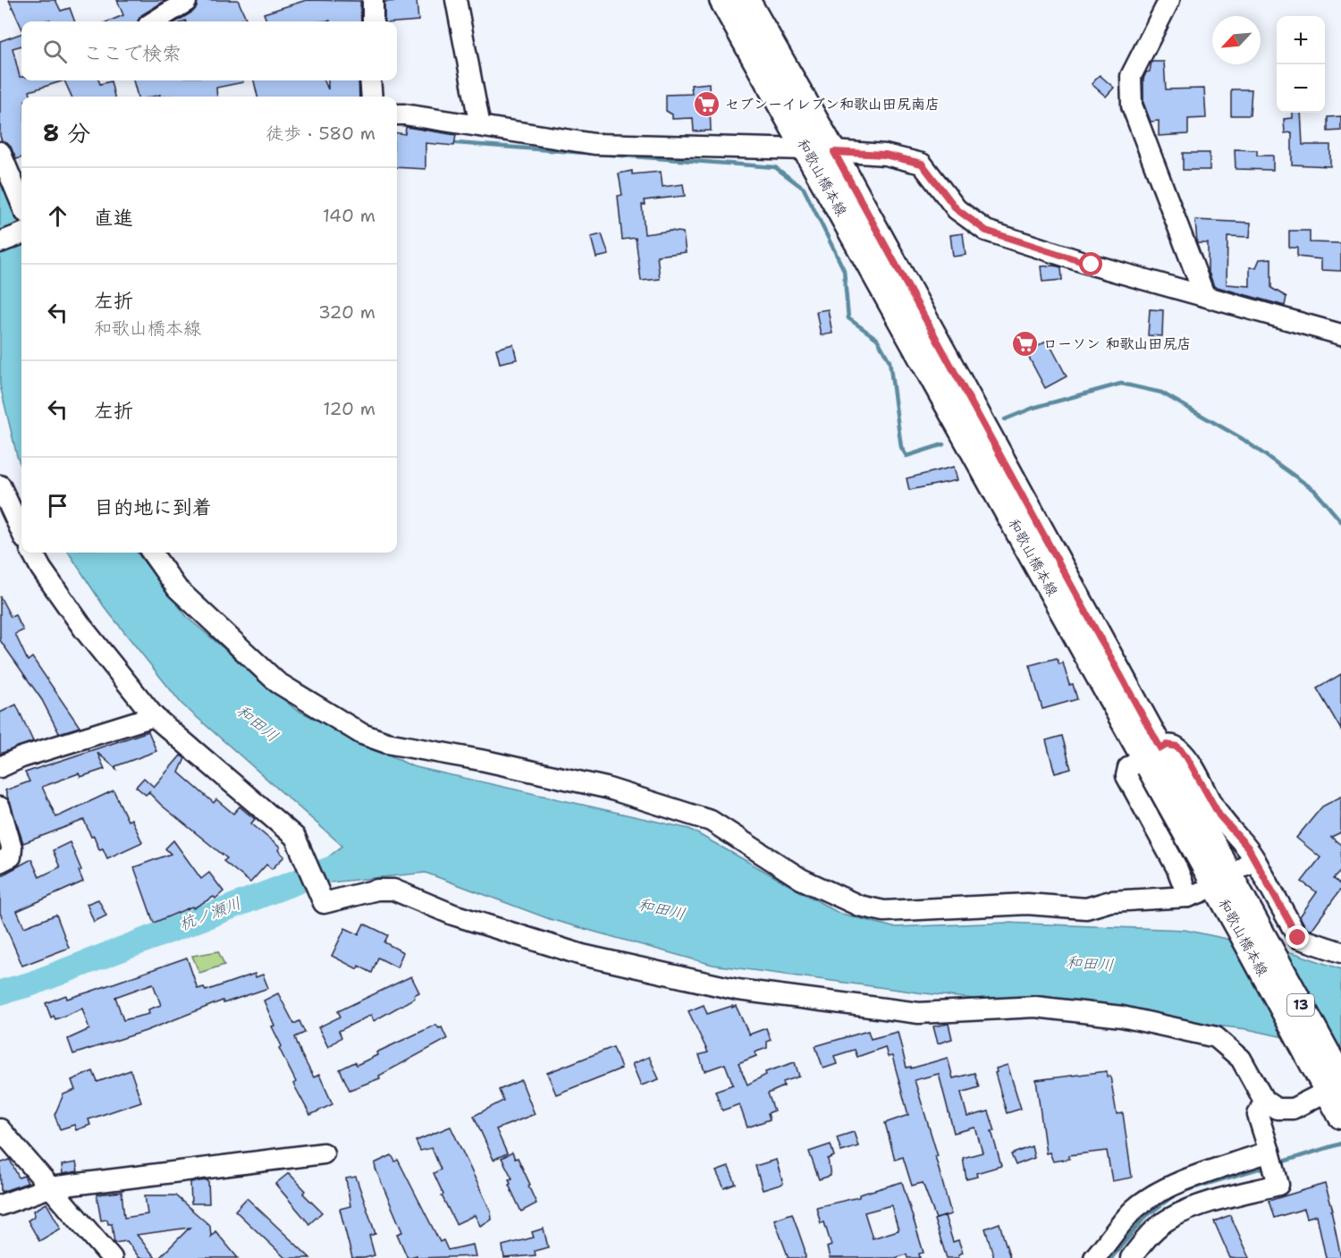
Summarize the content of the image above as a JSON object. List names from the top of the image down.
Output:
{
  "streets": {
    "main road": ["和歌山橋本線", "13"]
  },
  "water": ["和田川", "杭ノ瀬川"],
  "places": {
    "supermarket": ["セブンーイレブン和歌山田尻南店", "ローソン 和歌山田尻店"]
  },
  "north": "bottom left",
  "page": {
    "map_buttons": ["+", "−"],
    "search": "ここで検索",
    "heading": ["8 分", "徒歩 · 580 m"],
    "list": [
      ["直進", "140 m"],
      ["左折", "和歌山橋本線", "320 m"],
      ["左折", "120 m"],
      "目的地に到着"
    ]
  }
}
